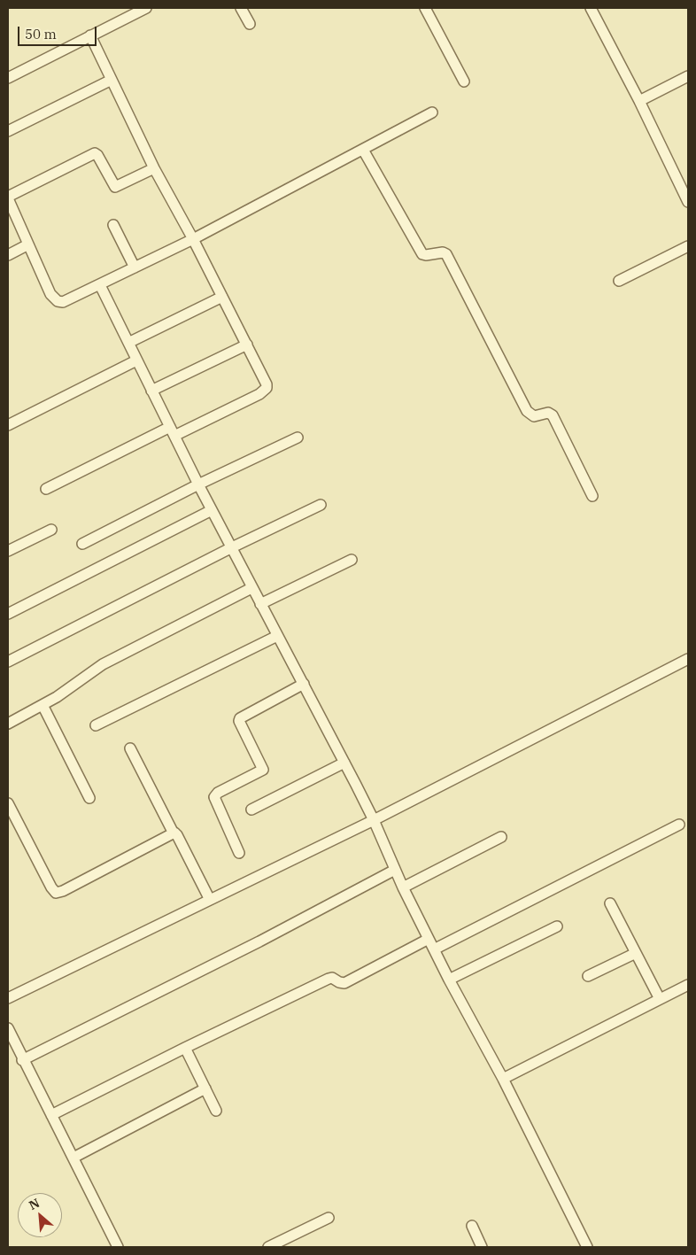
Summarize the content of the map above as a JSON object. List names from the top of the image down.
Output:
{
  "scale_bar": "50 m",
  "north": "top left"
}
